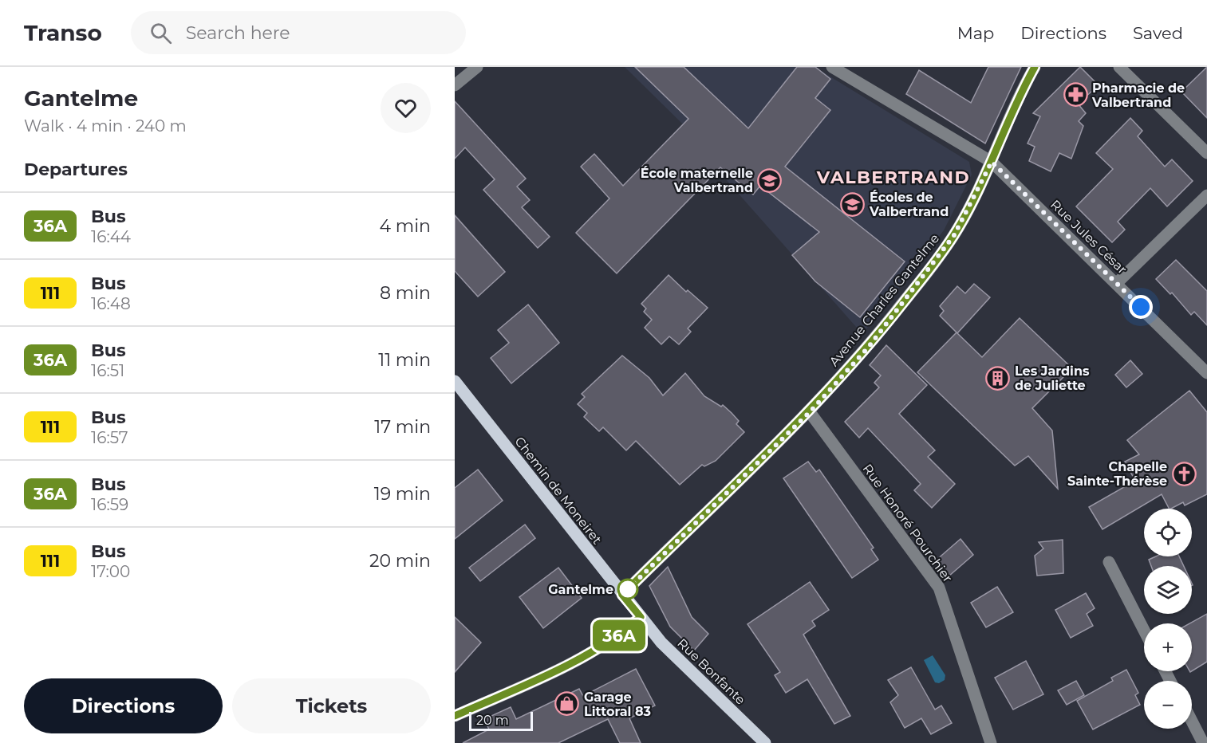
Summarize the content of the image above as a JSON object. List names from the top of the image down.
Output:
{
  "streets": {
    "main road": ["Chemin de Moneiret", "Rue Bonfante"],
    "street": ["Rue Jules César", "Avenue Charles Gantelme", "Rue Honoré Pourchier"]
  },
  "crossings": [
    ["Rue Jules César", "Avenue Charles Gantelme"],
    ["Avenue Charles Gantelme", "Chemin de Moneiret"],
    ["Avenue Charles Gantelme", "Rue Honoré Pourchier"],
    ["Chemin de Moneiret", "Rue Bonfante"]
  ],
  "districts": ["VALBERTRAND"],
  "places": {
    "pharmacy": ["Pharmacie de Valbertrand"],
    "school or university": ["École maternelle Valbertrand", "Écoles de Valbertrand"],
    "building": ["Les Jardins de Juliette"],
    "church": ["Chapelle Sainte-Thérèse"],
    "other": ["Gantelme"],
    "shop": ["Garage Littoral 83"]
  },
  "lines": ["bus line 36A"],
  "scale_bar": "20 m",
  "page": {
    "header": "Transo",
    "search": "Search here",
    "nav": ["Map", "Directions", "Saved"],
    "heading": [
      ["Gantelme", "Walk · 4 min · 240 m"],
      "Departures"
    ],
    "on_map": "36A",
    "list": [
      {
        "mark": "36A",
        "name": "Bus",
        "note": "16:44",
        "value": "4 min"
      },
      {
        "mark": "111",
        "name": "Bus",
        "note": "16:48",
        "value": "8 min"
      },
      {
        "mark": "36A",
        "name": "Bus",
        "note": "16:51",
        "value": "11 min"
      },
      {
        "mark": "111",
        "name": "Bus",
        "note": "16:57",
        "value": "17 min"
      },
      {
        "mark": "36A",
        "name": "Bus",
        "note": "16:59",
        "value": "19 min"
      },
      {
        "mark": "111",
        "name": "Bus",
        "note": "17:00",
        "value": "20 min"
      }
    ],
    "map_buttons": ["+", "−"],
    "buttons": ["Directions", "Tickets"],
    "scale": "20 m"
  }
}
